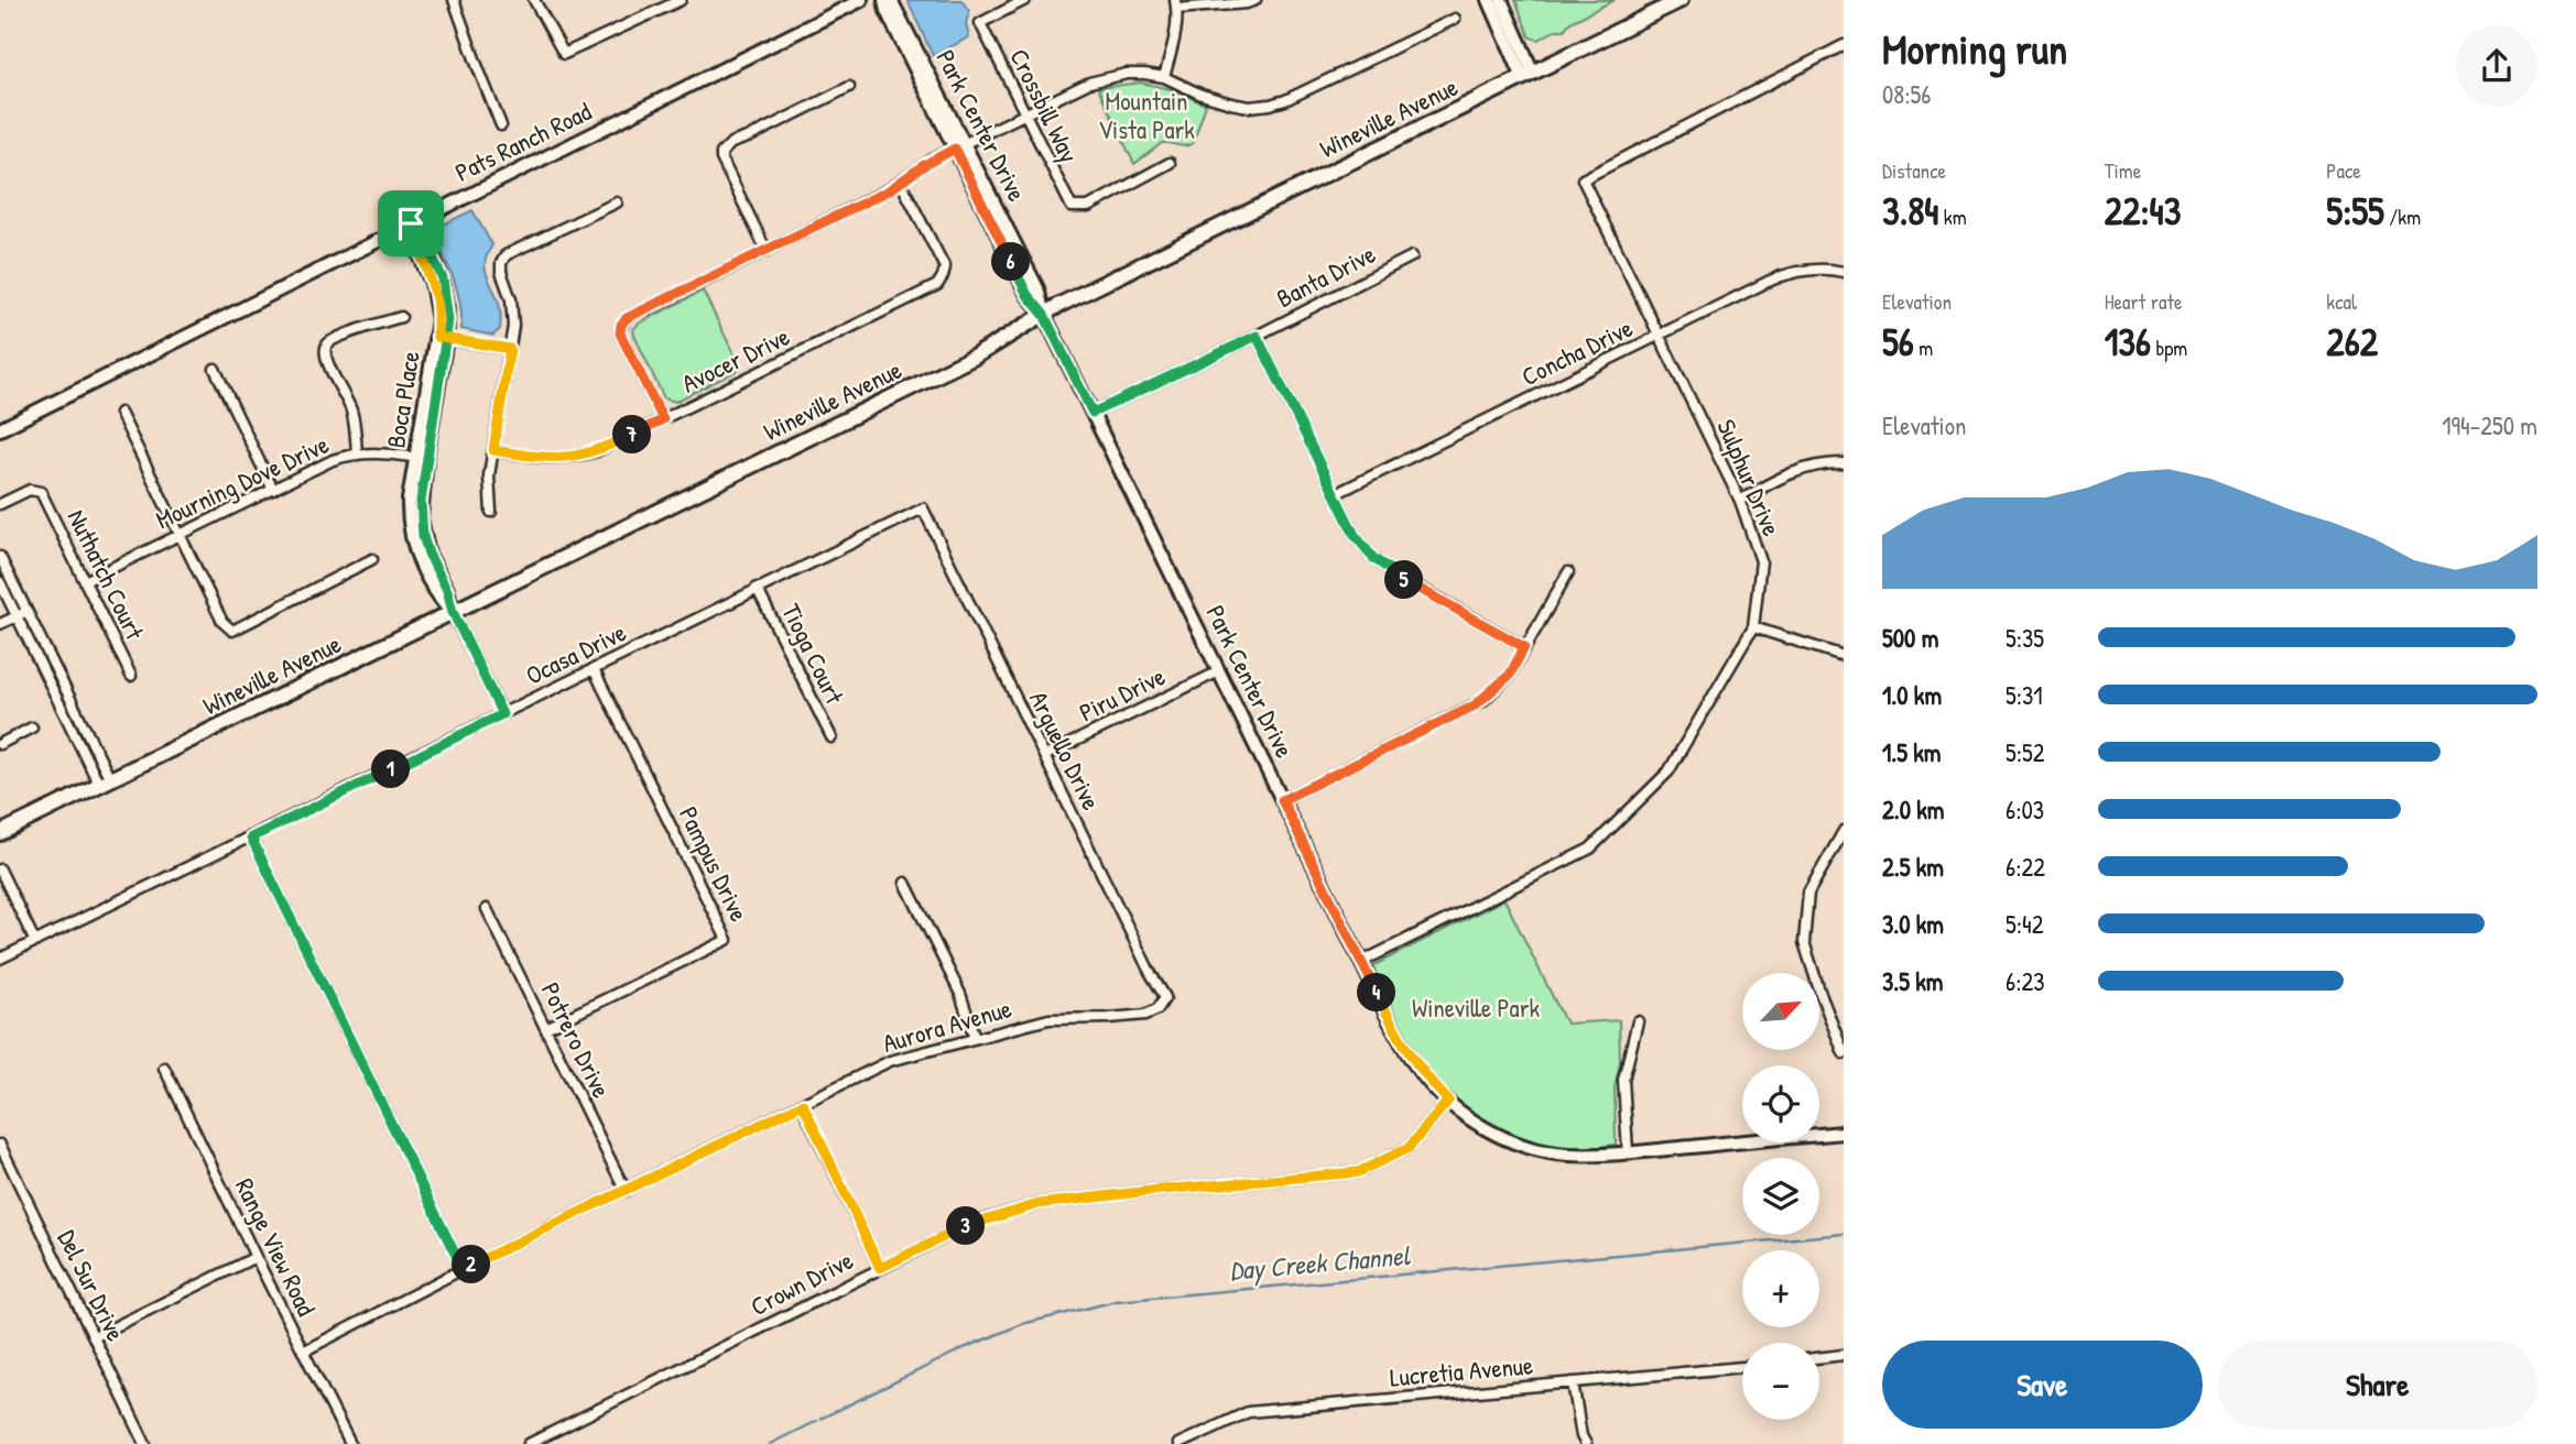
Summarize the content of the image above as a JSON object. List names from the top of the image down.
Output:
{
  "streets": {
    "main road": ["Wineville Avenue"],
    "street": [
      "Crossbill Way",
      "Park Center Drive",
      "Pats Ranch Road",
      "Banta Drive",
      "Concha Drive",
      "Avocer Drive",
      "Boca Place",
      "Sulphur Drive",
      "Mourning Dove Drive",
      "Nuthatch Court",
      "Ocasa Drive",
      "Tioga Court",
      "Piru Drive",
      "Arguello Drive",
      "Pampus Drive",
      "Aurora Avenue",
      "Potrero Drive",
      "Range View Road",
      "Crown Drive",
      "Del Sur Drive",
      "Lucretia Avenue"
    ]
  },
  "crossings": [
    ["Wineville Avenue", "Park Center Drive"],
    ["Wineville Avenue", "Boca Place"],
    ["Park Center Drive", "Banta Drive"],
    ["Park Center Drive", "Sulphur Drive"],
    ["Park Center Drive", "Piru Drive"],
    ["Park Center Drive", "Crown Drive"],
    ["Pats Ranch Road", "Boca Place"],
    ["Concha Drive", "Sulphur Drive"],
    ["Boca Place", "Mourning Dove Drive"],
    ["Boca Place", "Ocasa Drive"],
    ["Mourning Dove Drive", "Nuthatch Court"],
    ["Ocasa Drive", "Tioga Court"],
    ["Ocasa Drive", "Arguello Drive"],
    ["Ocasa Drive", "Pampus Drive"],
    ["Piru Drive", "Arguello Drive"],
    ["Arguello Drive", "Aurora Avenue"],
    ["Pampus Drive", "Potrero Drive"],
    ["Aurora Avenue", "Potrero Drive"],
    ["Aurora Avenue", "Range View Road"]
  ],
  "water": ["Day Creek Channel"],
  "parks": ["Mountain Vista Park", "Wineville Park"],
  "north": "top right",
  "page": {
    "heading": ["Morning run", "08:56"],
    "stats": [
      ["Distance", "3.84 km"],
      ["Time", "22:43"],
      ["Pace", "5:55 /km"],
      ["Elevation", "56 m"],
      ["Heart rate", "136 bpm"],
      ["kcal", "262"]
    ],
    "pins": [
      "6",
      "7",
      "5",
      "1",
      "4",
      "3",
      "2"
    ],
    "chart": ["Elevation", "194–250 m"],
    "list": [
      {
        "name": "500 m",
        "note": "5:35"
      },
      {
        "name": "1.0 km",
        "note": "5:31"
      },
      {
        "name": "1.5 km",
        "note": "5:52"
      },
      {
        "name": "2.0 km",
        "note": "6:03"
      },
      {
        "name": "2.5 km",
        "note": "6:22"
      },
      {
        "name": "3.0 km",
        "note": "5:42"
      },
      {
        "name": "3.5 km",
        "note": "6:23"
      }
    ],
    "map_buttons": ["+", "−"],
    "buttons": ["Save", "Share"]
  }
}
